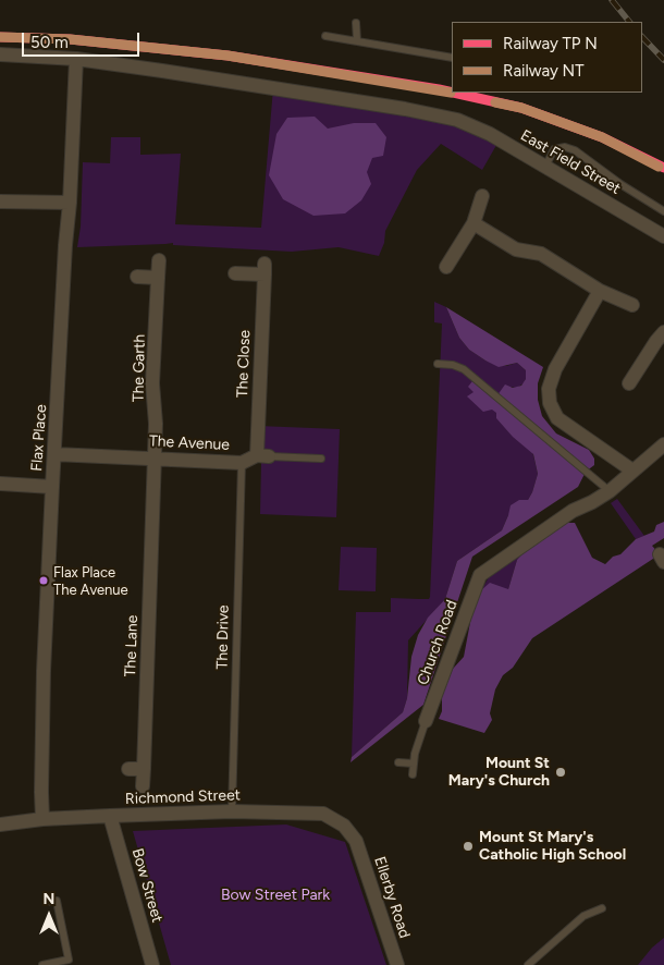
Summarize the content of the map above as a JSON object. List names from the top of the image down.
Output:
{
  "streets": {
    "street": [
      "East Field Street",
      "The Close",
      "The Garth",
      "Flax Place",
      "The Avenue",
      "Church Road",
      "The Lane",
      "Richmond Street",
      "Bow Street",
      "Ellerby Road"
    ],
    "lane": ["The Drive"]
  },
  "crossings": [
    ["East Field Street", "Flax Place"],
    ["The Close", "The Avenue"],
    ["The Garth", "The Avenue"],
    ["The Garth", "The Lane"],
    ["Flax Place", "The Avenue"],
    ["Flax Place", "Richmond Street"],
    ["The Avenue", "The Drive"],
    ["The Avenue", "The Lane"],
    ["The Drive", "Richmond Street"],
    ["Richmond Street", "Bow Street"],
    ["Richmond Street", "Ellerby Road"]
  ],
  "parks": ["Bow Street Park"],
  "places": ["Flax Place The Avenue", "Mount St Mary's Church", "Mount St Mary's Catholic High School"],
  "lines": ["rail line NT"],
  "legend": ["Railway TP N", "Railway NT"],
  "scale_bar": "50 m",
  "north": "top"
}
